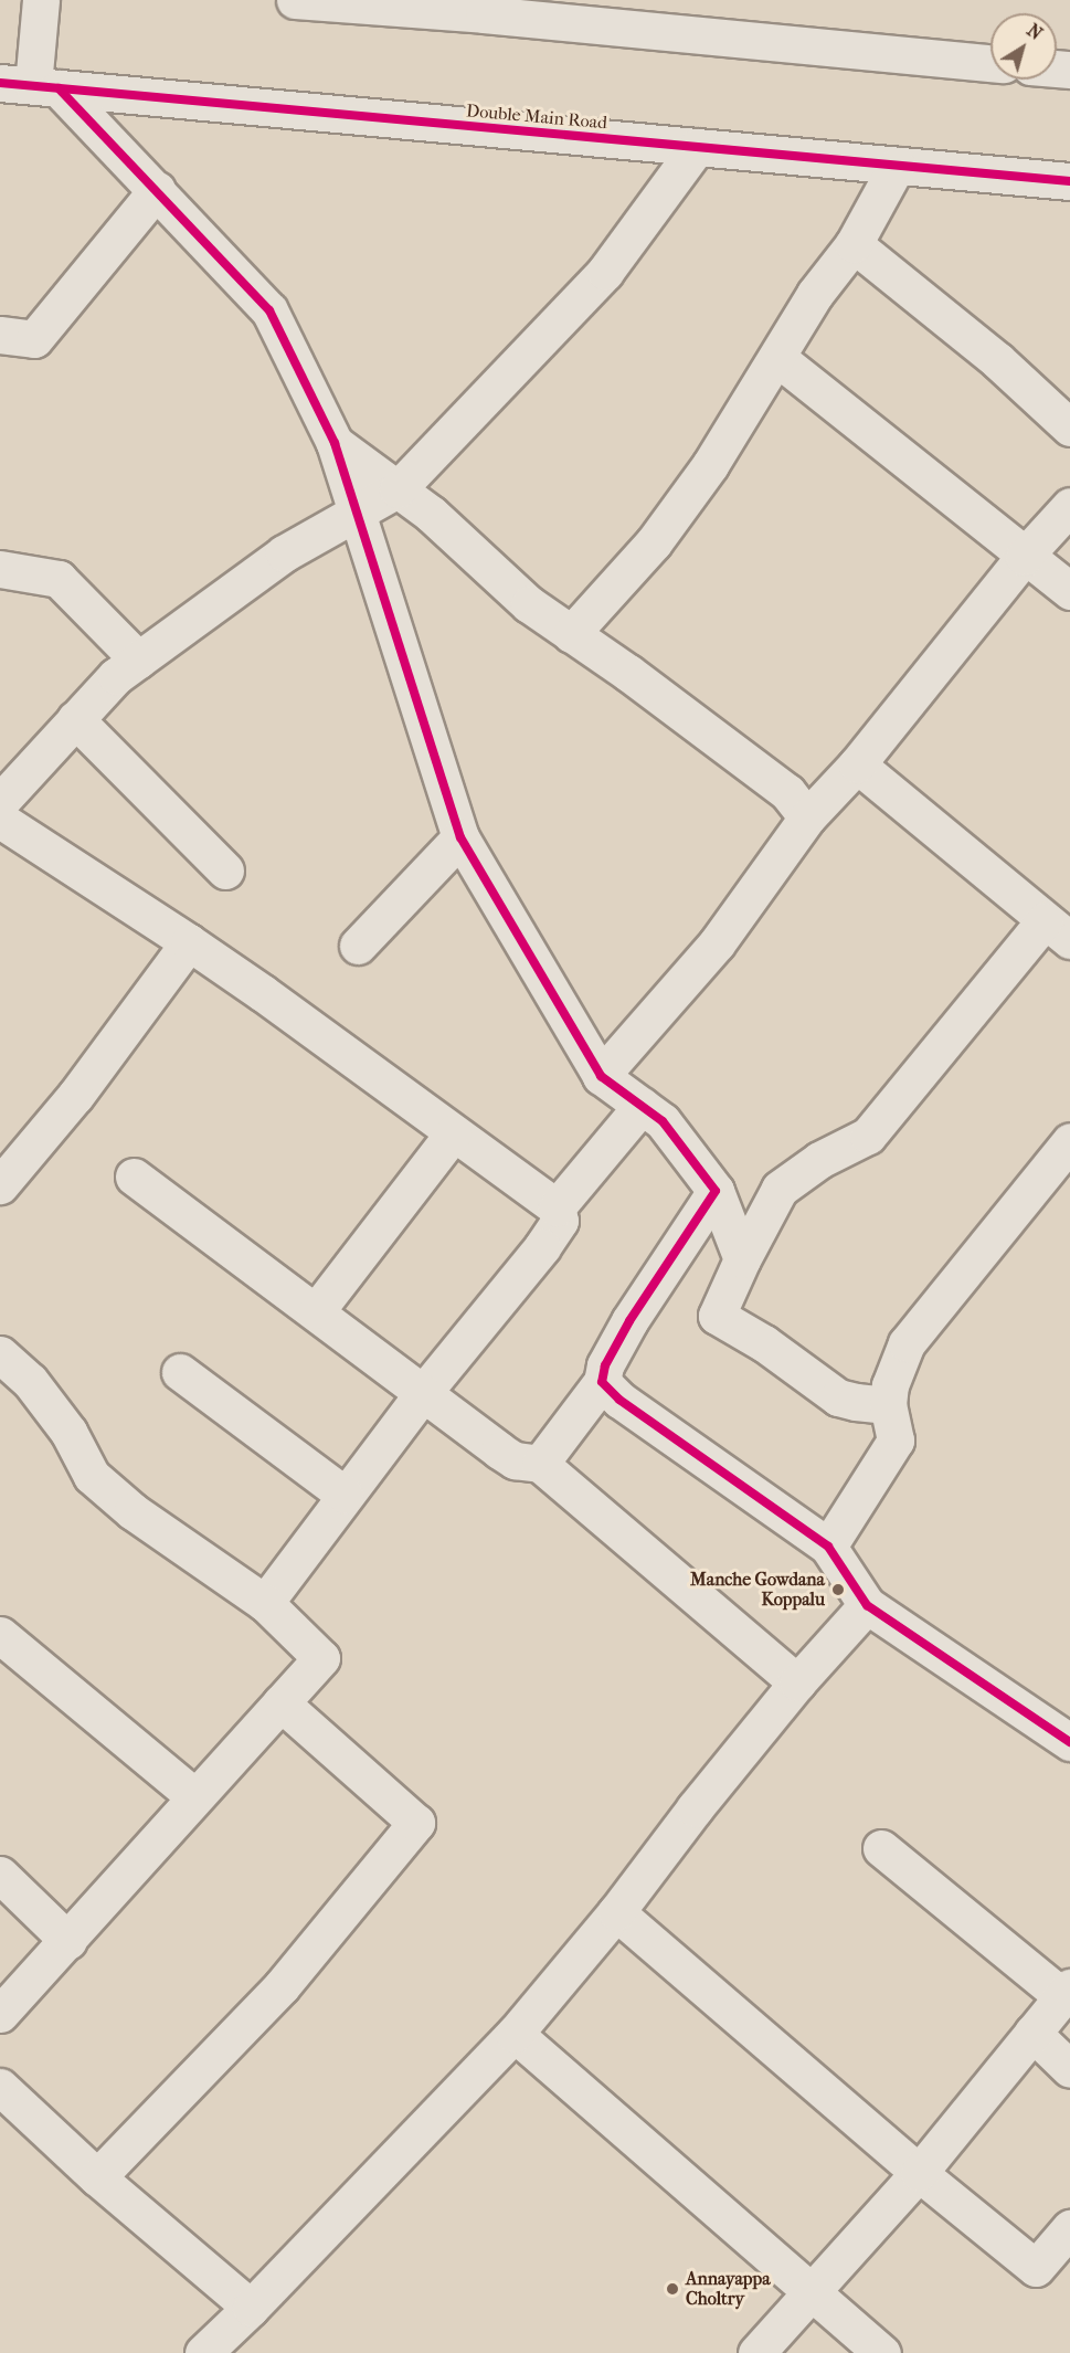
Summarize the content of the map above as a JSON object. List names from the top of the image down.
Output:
{
  "streets": {
    "street": ["Double Main Road"]
  },
  "places": ["Manche Gowdana Koppalu", "Annayappa Choltry"],
  "north": "top right"
}
